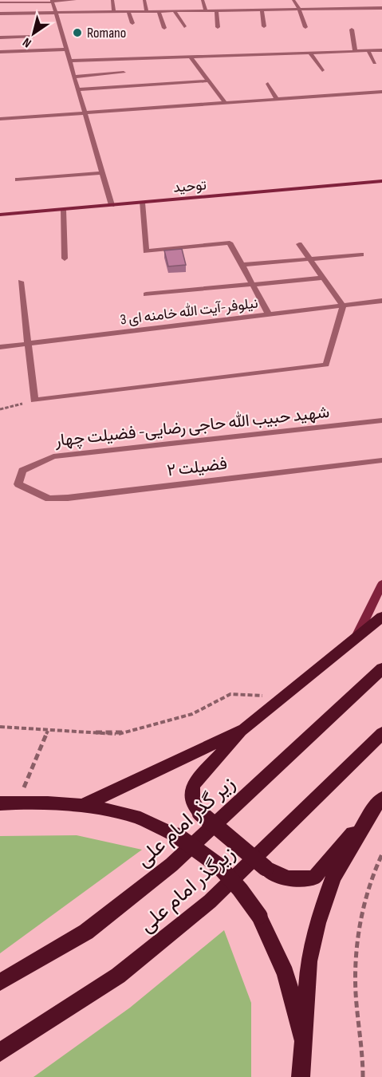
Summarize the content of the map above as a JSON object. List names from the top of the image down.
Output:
{
  "streets": {
    "main road": ["توحید", "زیر گذر امام علی", "زیرگذر امام علی"],
    "street": ["نیلوفر-آیت الله خامنه ای 3", "شهید حبیب الله حاجی رضایی- فضیلت چهار", "فضیلت ۲"]
  },
  "crossings": [
    ["شهید حبیب الله حاجی رضایی- فضیلت چهار", "فضیلت ۲"]
  ],
  "places": ["Romano"],
  "north": "bottom left"
}
